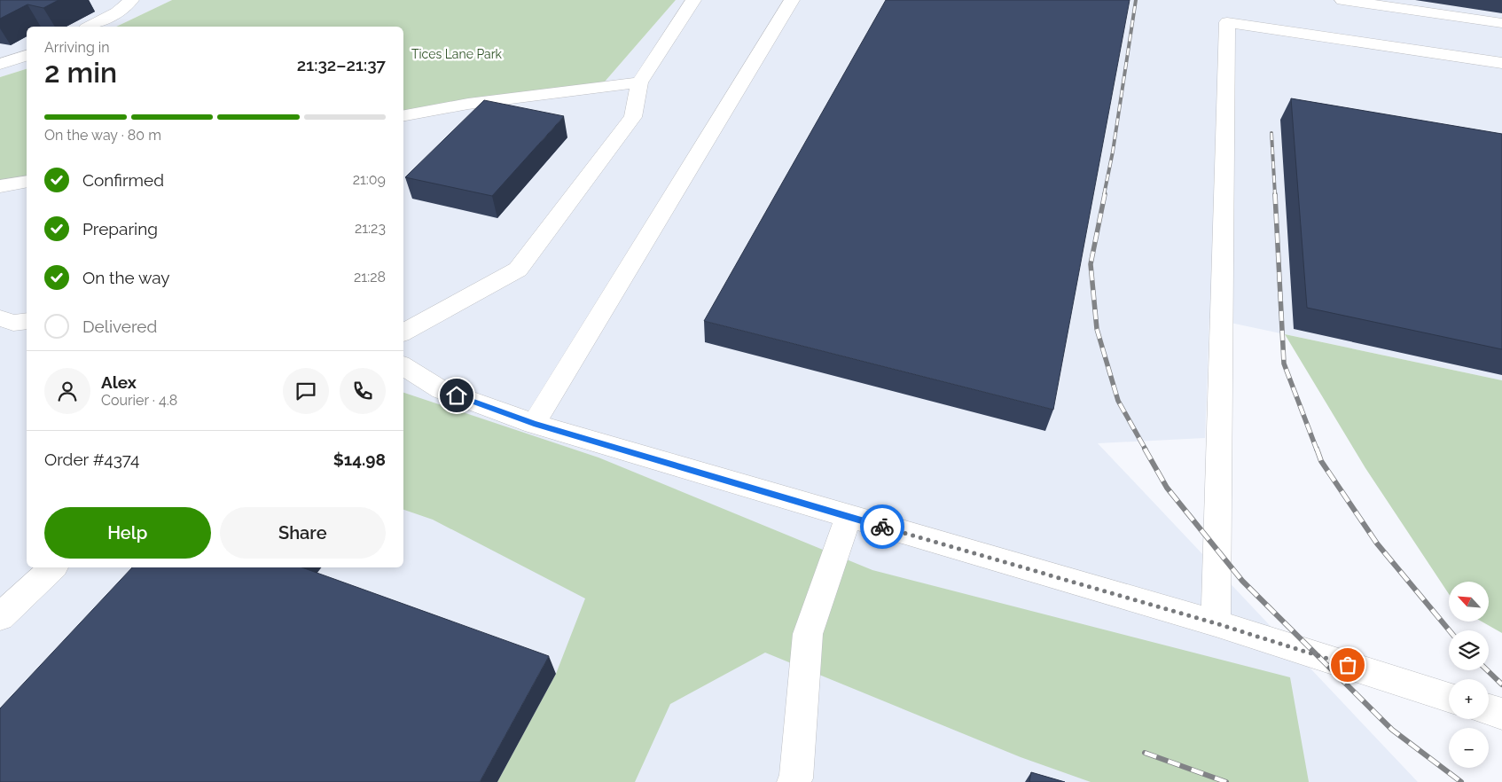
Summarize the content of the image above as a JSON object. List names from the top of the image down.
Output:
{
  "parks": ["Tices Lane Park"],
  "north": "top left",
  "page": {
    "heading": ["2 min", "Arriving in", "21:32–21:37"],
    "panel": [
      "Alex",
      "Courier · 4.8",
      "Order #4374",
      "$14.98"
    ],
    "bar": "On the way · 80 m",
    "list": [
      ["Confirmed", "21:09"],
      ["Preparing", "21:23"],
      ["On the way", "21:28"],
      "Delivered"
    ],
    "buttons": ["Help", "Share"],
    "map_buttons": ["+", "−"]
  }
}
